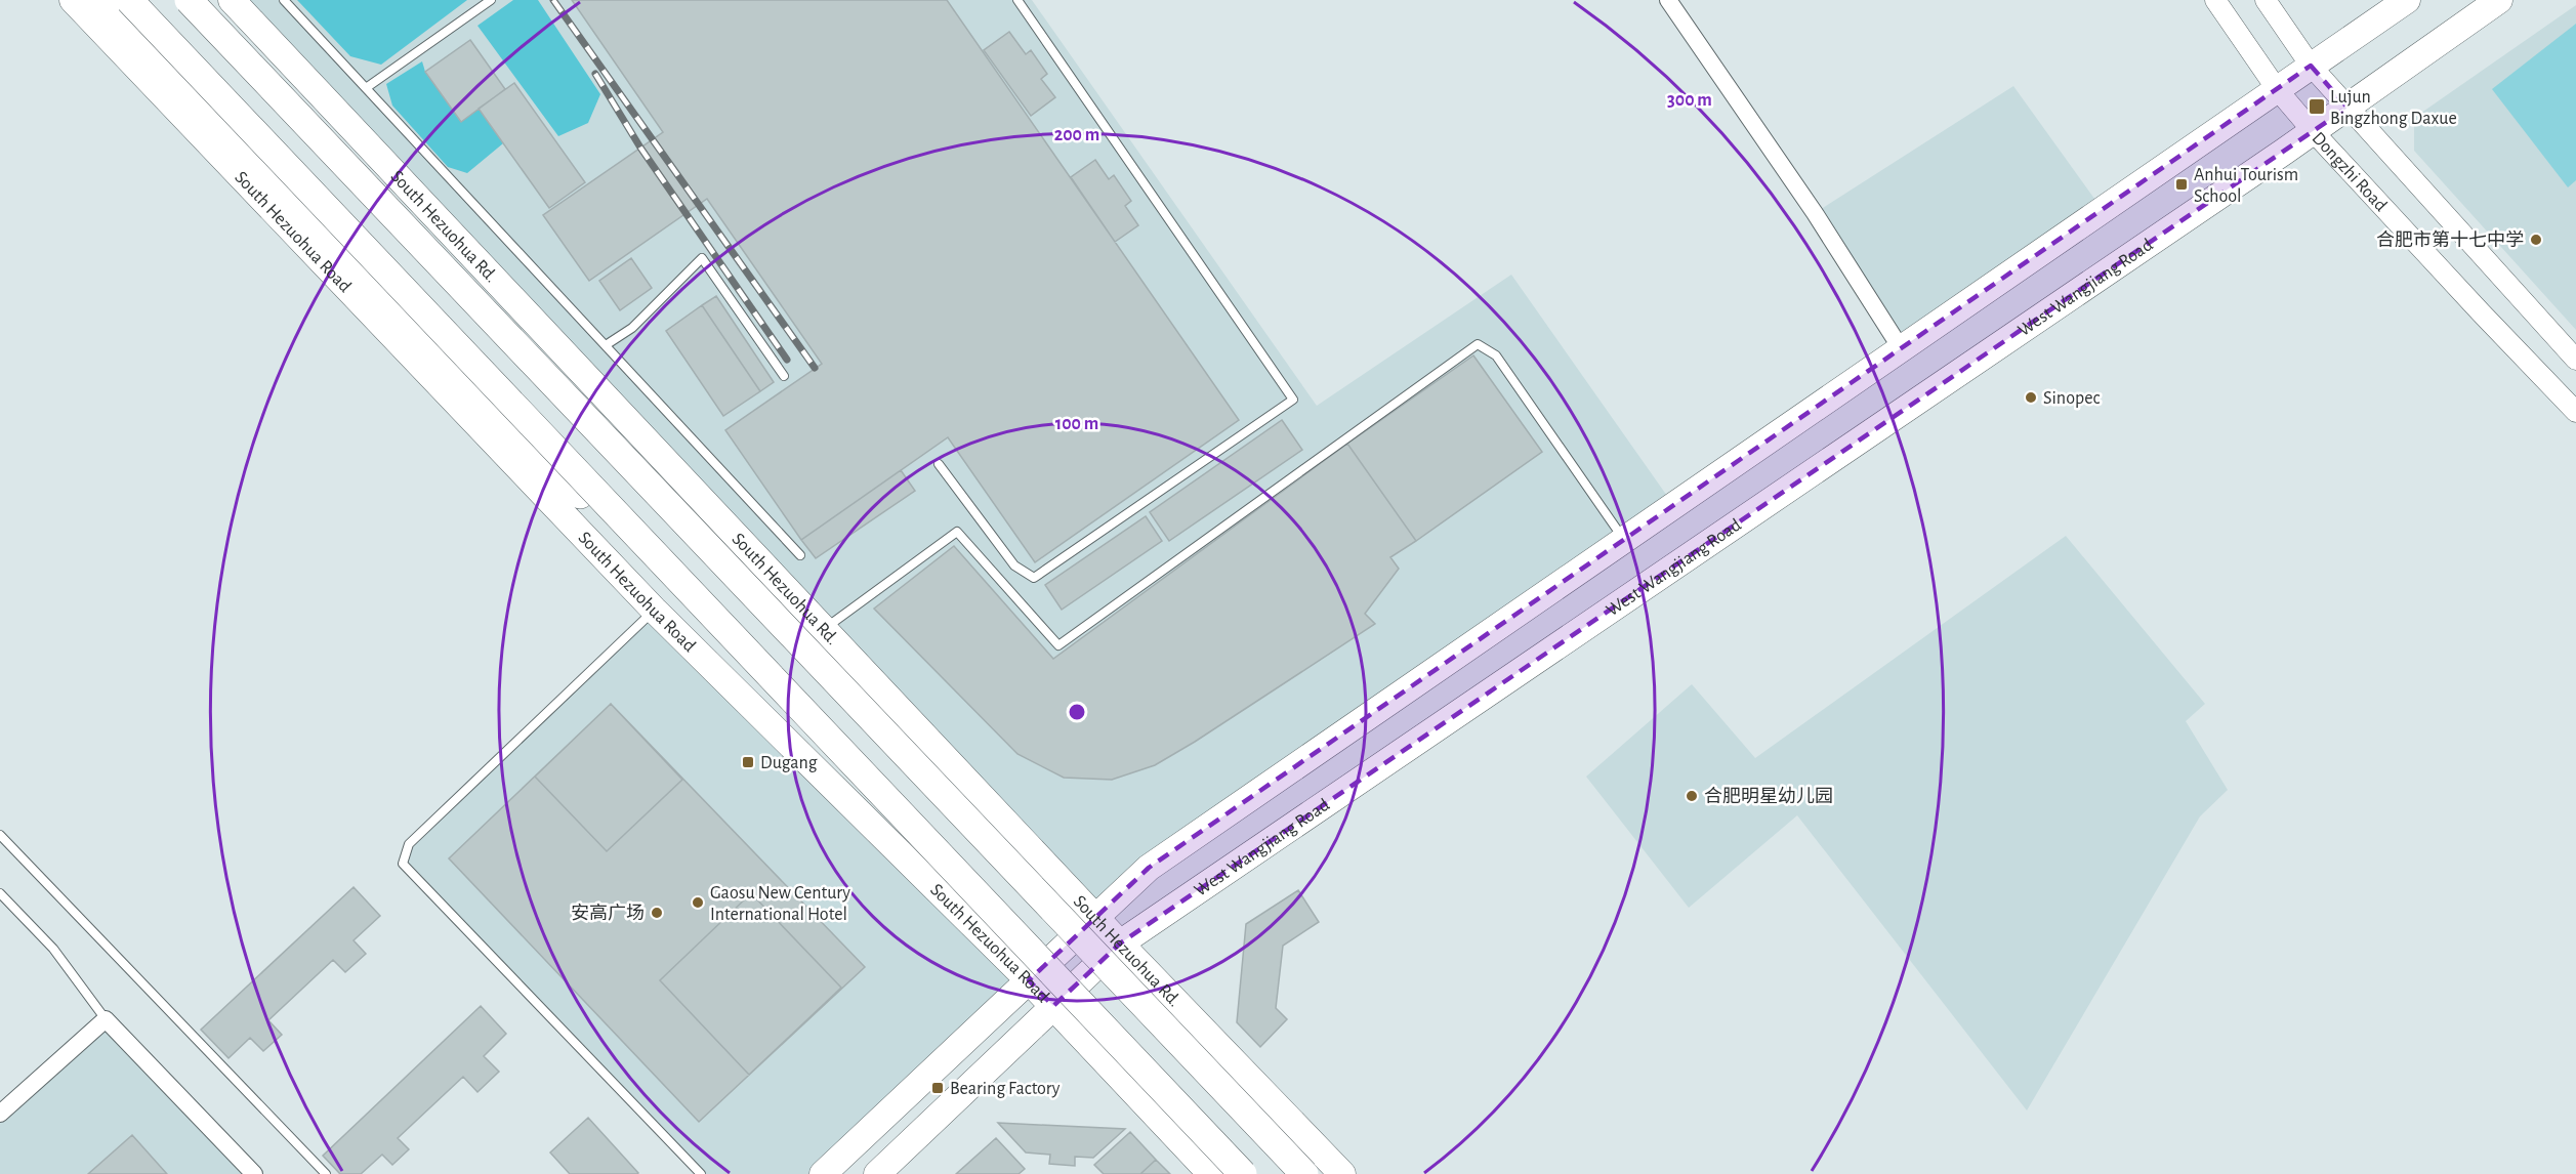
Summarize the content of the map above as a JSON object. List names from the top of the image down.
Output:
{
  "streets": {
    "highway": ["South Hezuohua Road"],
    "main road": ["South Hezuohua Rd.", "West Wangjiang Road"],
    "street": ["Dongzhi Road"]
  },
  "crossings": [
    ["Dongzhi Road", "West Wangjiang Road"],
    ["South Hezuohua Rd.", "West Wangjiang Road"],
    ["South Hezuohua Road", "West Wangjiang Road"]
  ],
  "places": {
    "transit": [
      "Lujun Bingzhong Daxue",
      "Anhui Tourism School",
      "Dugang",
      "Bearing Factory"
    ],
    "other": [
      "合肥市第十七中学",
      "Sinopec",
      "合肥明星幼儿园",
      "Gaosu New Century International Hotel",
      "安高广场"
    ]
  },
  "rings": ["300 m", "200 m", "100 m"]
}
